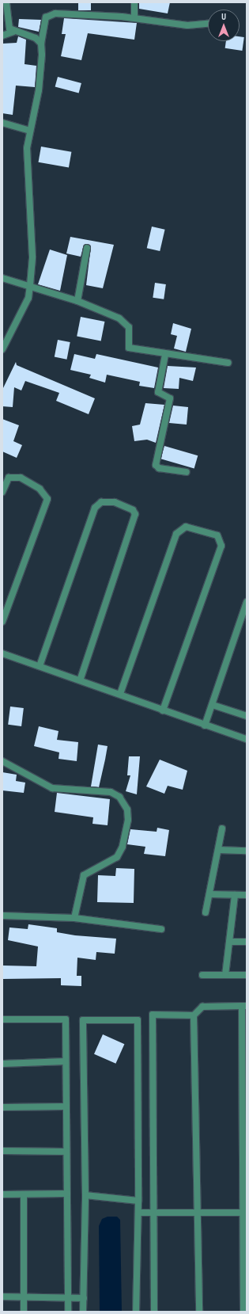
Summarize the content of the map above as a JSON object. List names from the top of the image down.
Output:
{
  "north": "top"
}
